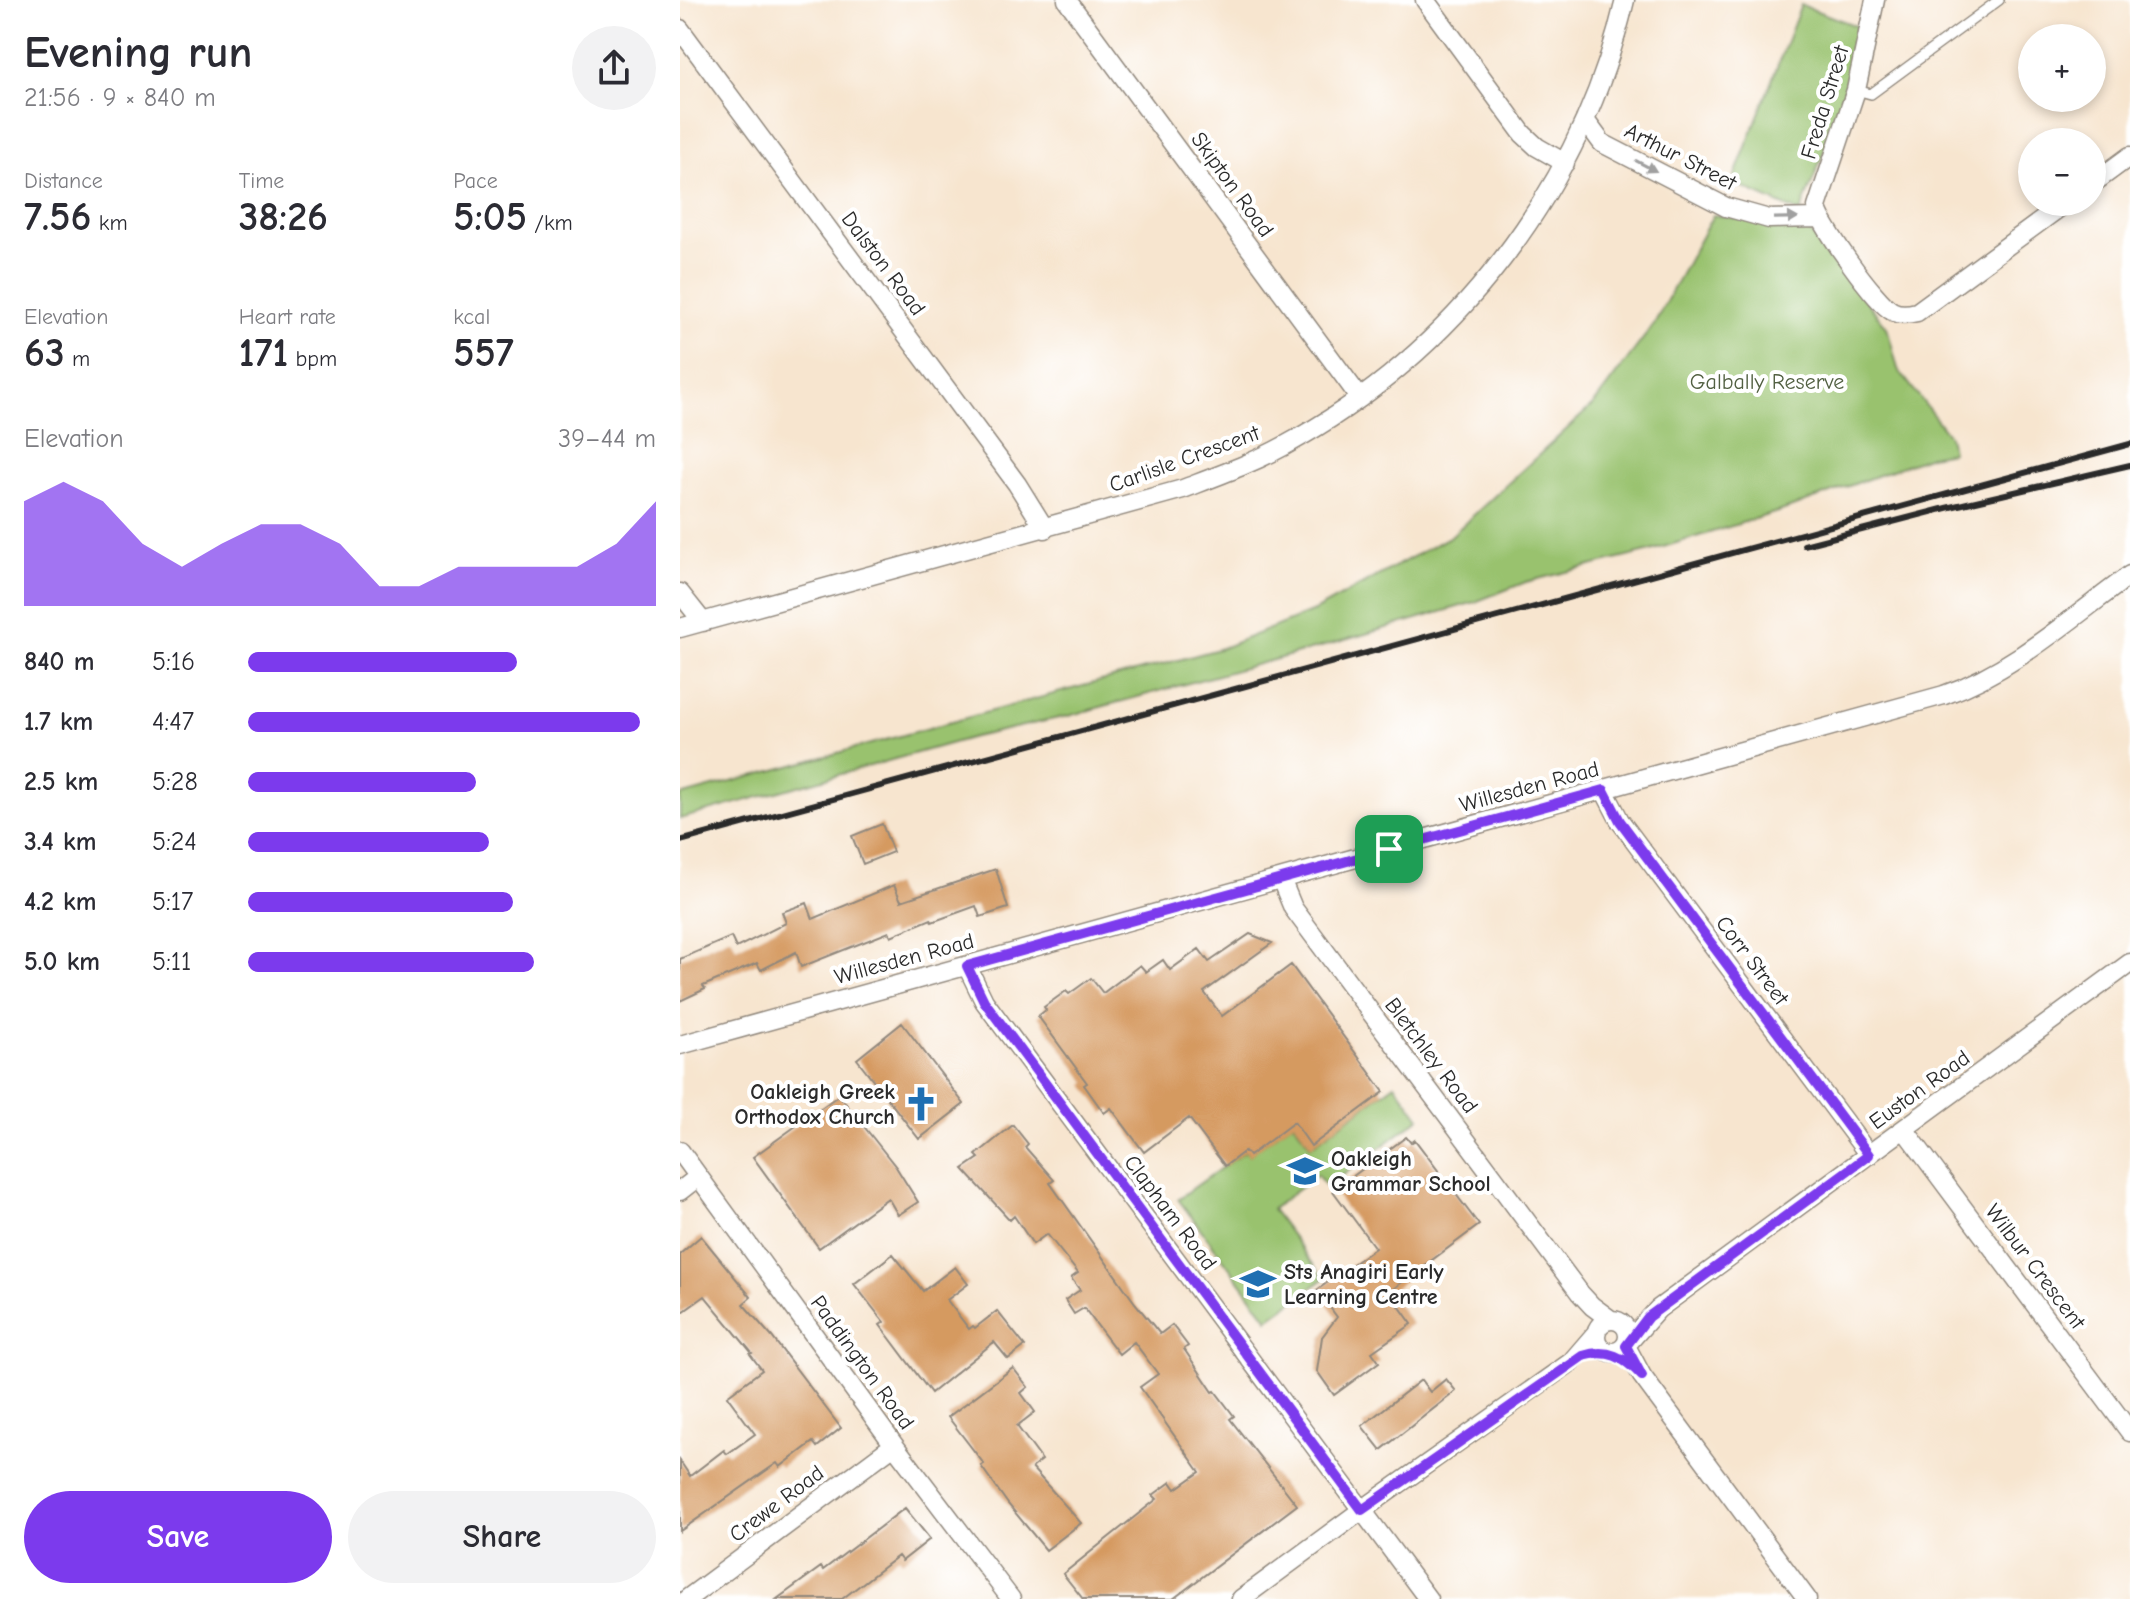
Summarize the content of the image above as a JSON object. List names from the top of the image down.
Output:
{
  "streets": {
    "street": [
      "Freda Street",
      "Arthur Street",
      "Skipton Road",
      "Dalston Road",
      "Carlisle Crescent",
      "Willesden Road",
      "Corr Street",
      "Bletchley Road",
      "Euston Road",
      "Clapham Road",
      "Wilbur Crescent",
      "Paddington Road",
      "Crewe Road"
    ]
  },
  "crossings": [
    ["Freda Street", "Arthur Street"],
    ["Arthur Street", "Carlisle Crescent"],
    ["Skipton Road", "Carlisle Crescent"],
    ["Dalston Road", "Carlisle Crescent"],
    ["Willesden Road", "Corr Street"],
    ["Willesden Road", "Bletchley Road"],
    ["Willesden Road", "Clapham Road"],
    ["Corr Street", "Euston Road"],
    ["Bletchley Road", "Euston Road"],
    ["Euston Road", "Wilbur Crescent"],
    ["Paddington Road", "Crewe Road"]
  ],
  "one_way": ["Arthur Street"],
  "parks": ["Galbally Reserve"],
  "places": {
    "church": ["Oakleigh Greek Orthodox Church"],
    "school or university": ["Oakleigh Grammar School", "Sts Anagiri Early Learning Centre"]
  },
  "page": {
    "heading": ["Evening run", "21:56 · 9 × 840 m"],
    "map_buttons": ["+", "−"],
    "stats": [
      ["Distance", "7.56 km"],
      ["Time", "38:26"],
      ["Pace", "5:05 /km"],
      ["Elevation", "63 m"],
      ["Heart rate", "171 bpm"],
      ["kcal", "557"]
    ],
    "chart": ["Elevation", "39–44 m"],
    "list": [
      {
        "name": "840 m",
        "note": "5:16"
      },
      {
        "name": "1.7 km",
        "note": "4:47"
      },
      {
        "name": "2.5 km",
        "note": "5:28"
      },
      {
        "name": "3.4 km",
        "note": "5:24"
      },
      {
        "name": "4.2 km",
        "note": "5:17"
      },
      {
        "name": "5.0 km",
        "note": "5:11"
      }
    ],
    "buttons": ["Save", "Share"]
  }
}
